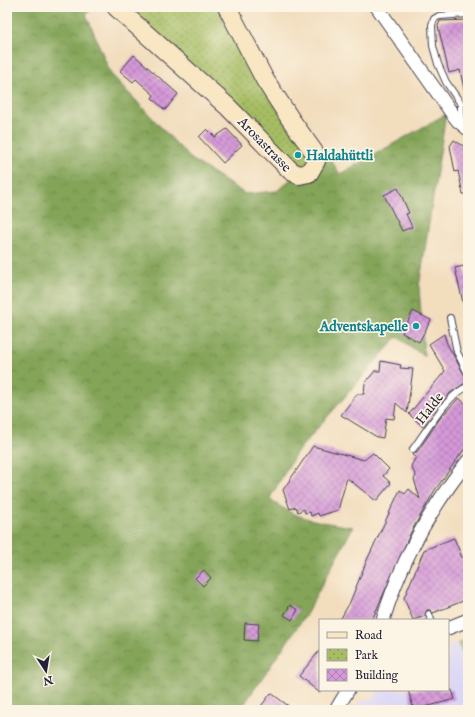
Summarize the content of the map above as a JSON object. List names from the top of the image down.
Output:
{
  "streets": {
    "main road": ["Arosastrasse"],
    "lane": ["Halde"]
  },
  "places": ["Haldahüttli", "Adventskapelle"],
  "legend": ["Road", "Park", "Building"],
  "north": "bottom"
}
